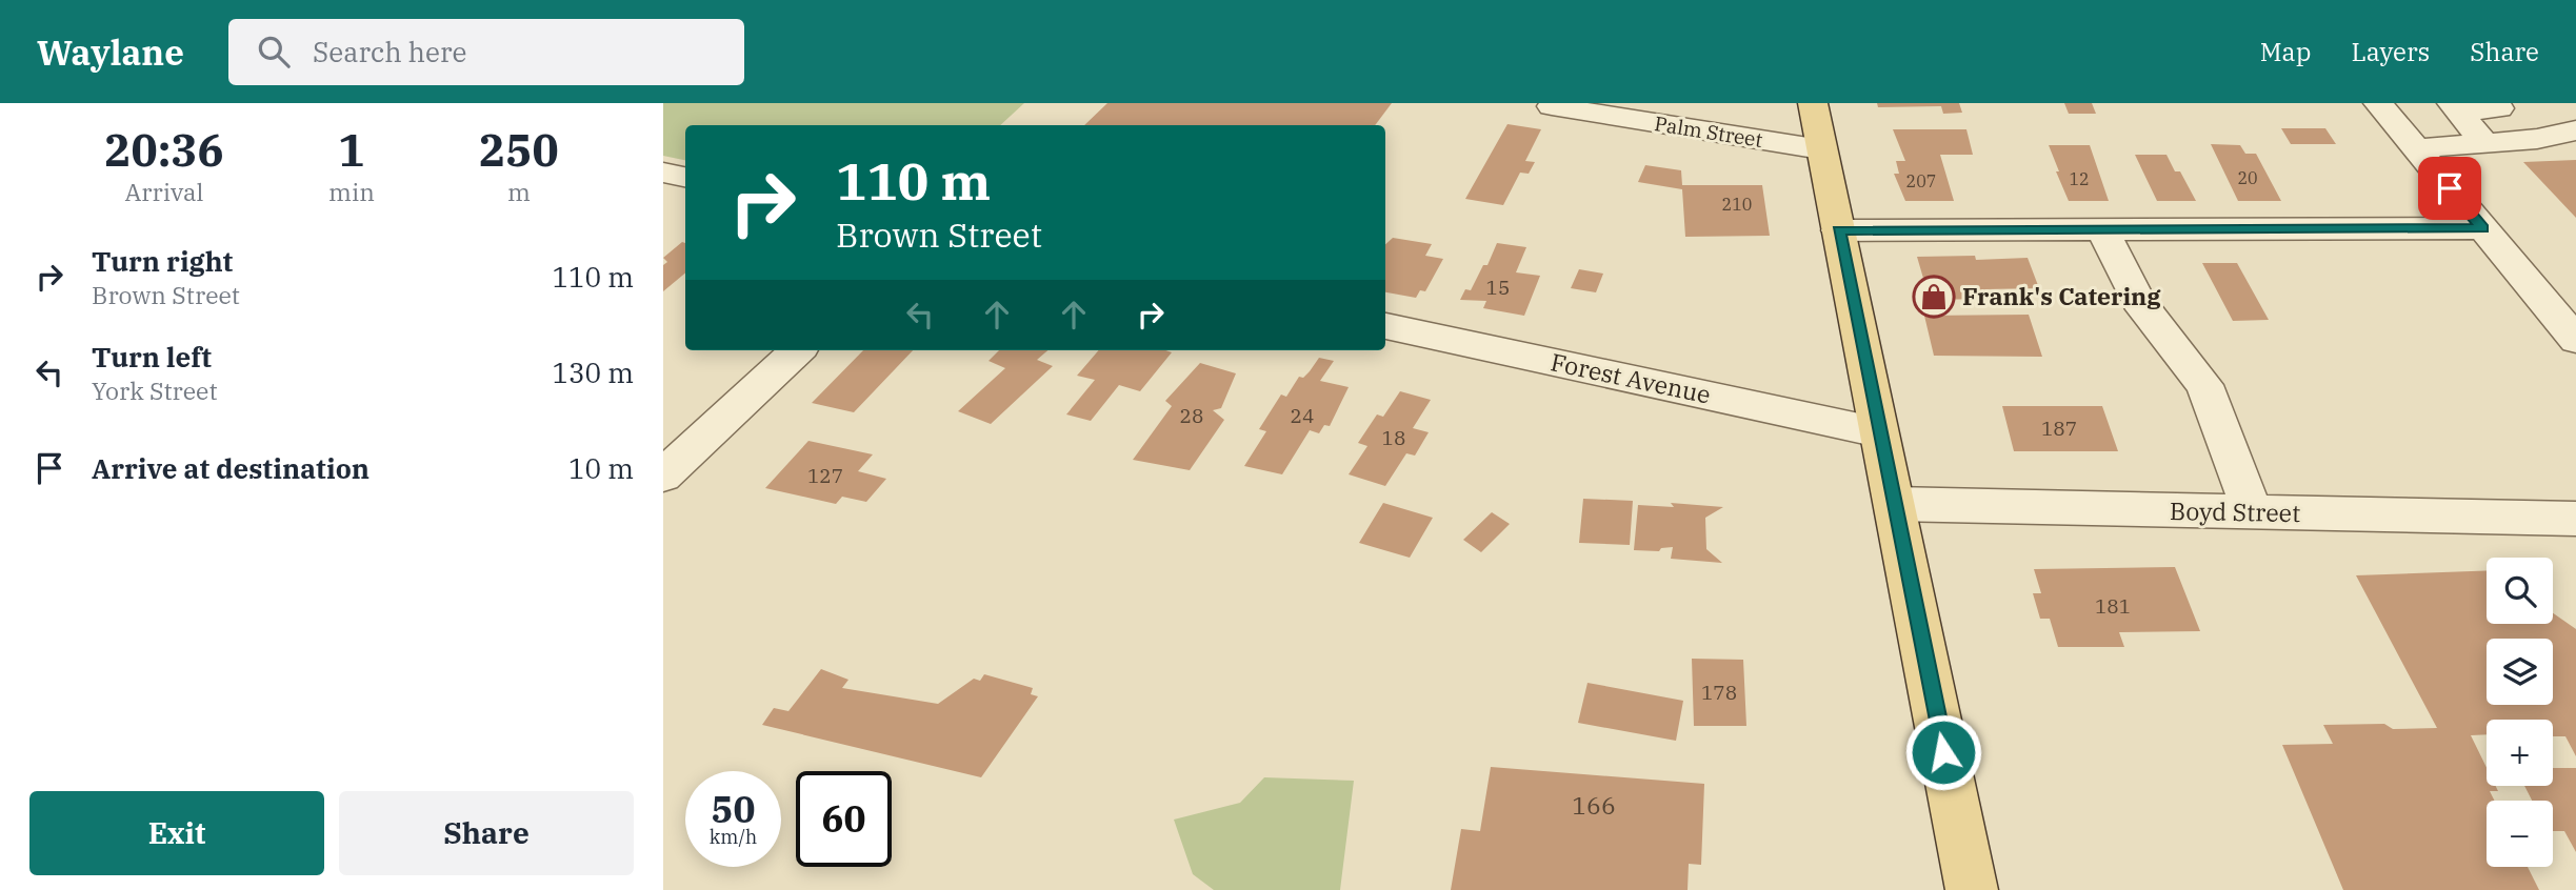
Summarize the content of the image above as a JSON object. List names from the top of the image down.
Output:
{
  "streets": {
    "street": ["Palm Street", "Forest Avenue", "Boyd Street"]
  },
  "places": {
    "shop": ["Frank's Catering"]
  },
  "house_numbers": [
    "20",
    "12",
    "207",
    "210",
    "15",
    "28",
    "24",
    "187",
    "18",
    "127",
    "181",
    "178",
    "166"
  ],
  "page": {
    "header": "Waylane",
    "search": "Search here",
    "nav": ["Map", "Layers", "Share"],
    "eta": [
      "20:36",
      "Arrival",
      "1",
      "min",
      "250",
      "m"
    ],
    "turn": ["110 m", "Brown Street"],
    "list": [
      {
        "name": "Turn right",
        "note": "Brown Street",
        "value": "110 m"
      },
      {
        "name": "Turn left",
        "note": "York Street",
        "value": "130 m"
      },
      {
        "name": "Arrive at destination",
        "value": "10 m"
      }
    ],
    "map_buttons": ["+", "−"],
    "speed": "50 km/h",
    "limit": "60",
    "buttons": ["Exit", "Share"]
  }
}
